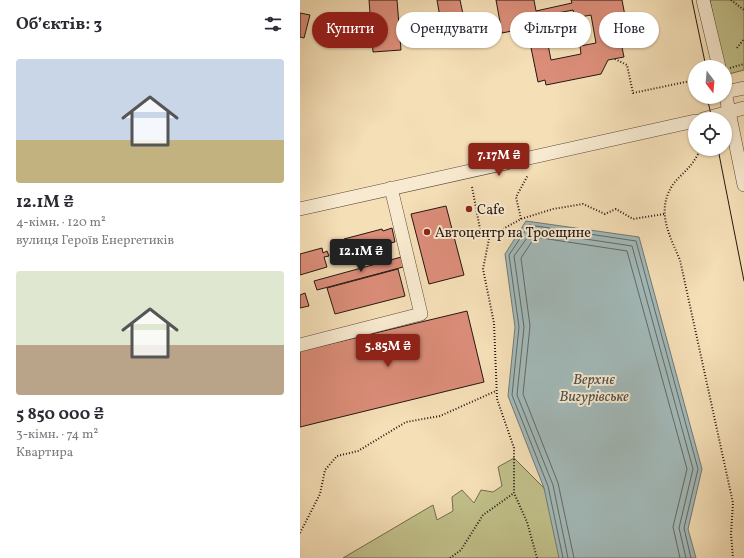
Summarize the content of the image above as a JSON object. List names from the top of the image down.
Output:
{
  "water": ["Верхнє Вигурівське"],
  "places": ["Cafe", "Автоцентр на Троещине"],
  "north": "bottom",
  "page": {
    "heading": "Об’єктів: 3",
    "chip": [
      "Купити",
      "Орендувати",
      "Фільтри",
      "Нове"
    ],
    "list": [
      {
        "name": "12.1M ₴",
        "note": "4-кімн. · 120 m² · вулиця Героїв Енергетиків"
      },
      {
        "name": "5 850 000 ₴",
        "note": "3-кімн. · 74 m² · Квартира"
      }
    ],
    "price": ["7.17M ₴", "12.1M ₴", "5.85M ₴"]
  }
}
